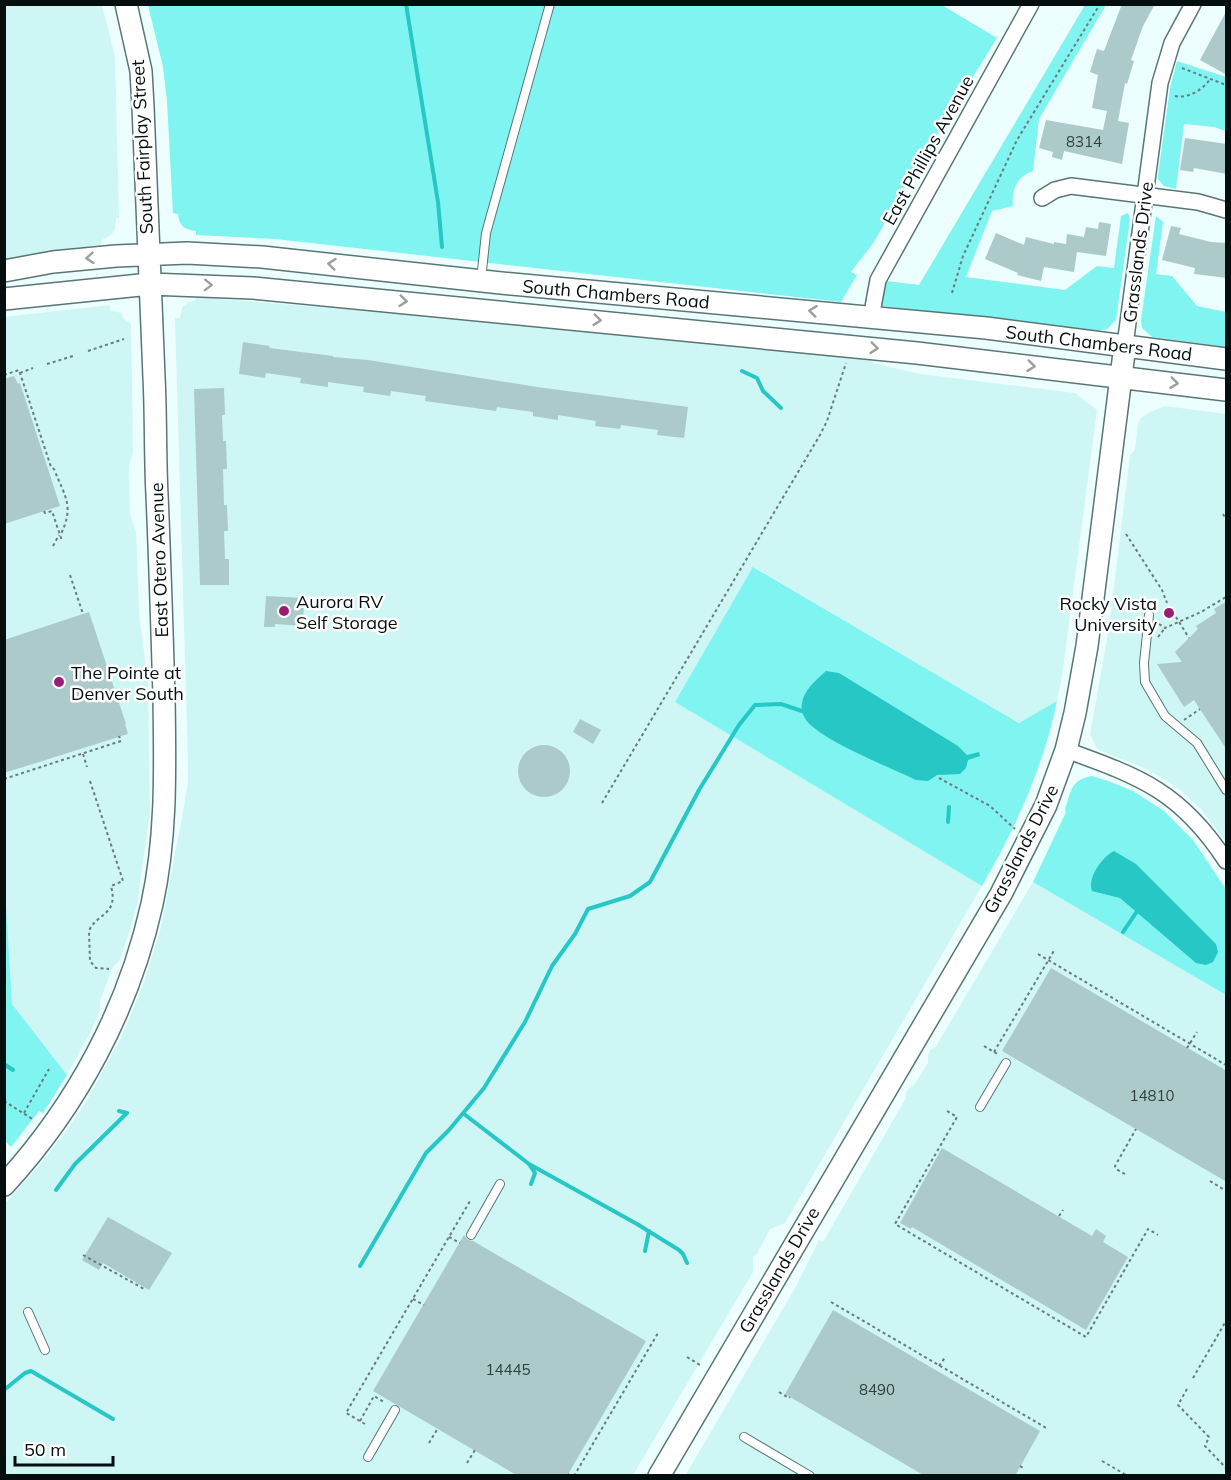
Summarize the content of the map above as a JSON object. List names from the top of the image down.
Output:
{
  "streets": {
    "main road": [
      "South Fairplay Street",
      "Grasslands Drive",
      "South Chambers Road",
      "East Otero Avenue"
    ],
    "street": ["East Phillips Avenue"]
  },
  "crossings": [
    ["South Fairplay Street", "South Chambers Road"],
    ["South Fairplay Street", "East Otero Avenue"],
    ["East Phillips Avenue", "South Chambers Road"],
    ["Grasslands Drive", "South Chambers Road"],
    ["South Chambers Road", "East Otero Avenue"]
  ],
  "places": ["Aurora RV Self Storage", "Rocky Vista University", "The Pointe at Denver South"],
  "house_numbers": [
    "8314",
    "14810",
    "14445",
    "8490"
  ],
  "scale_bar": "50 m"
}
